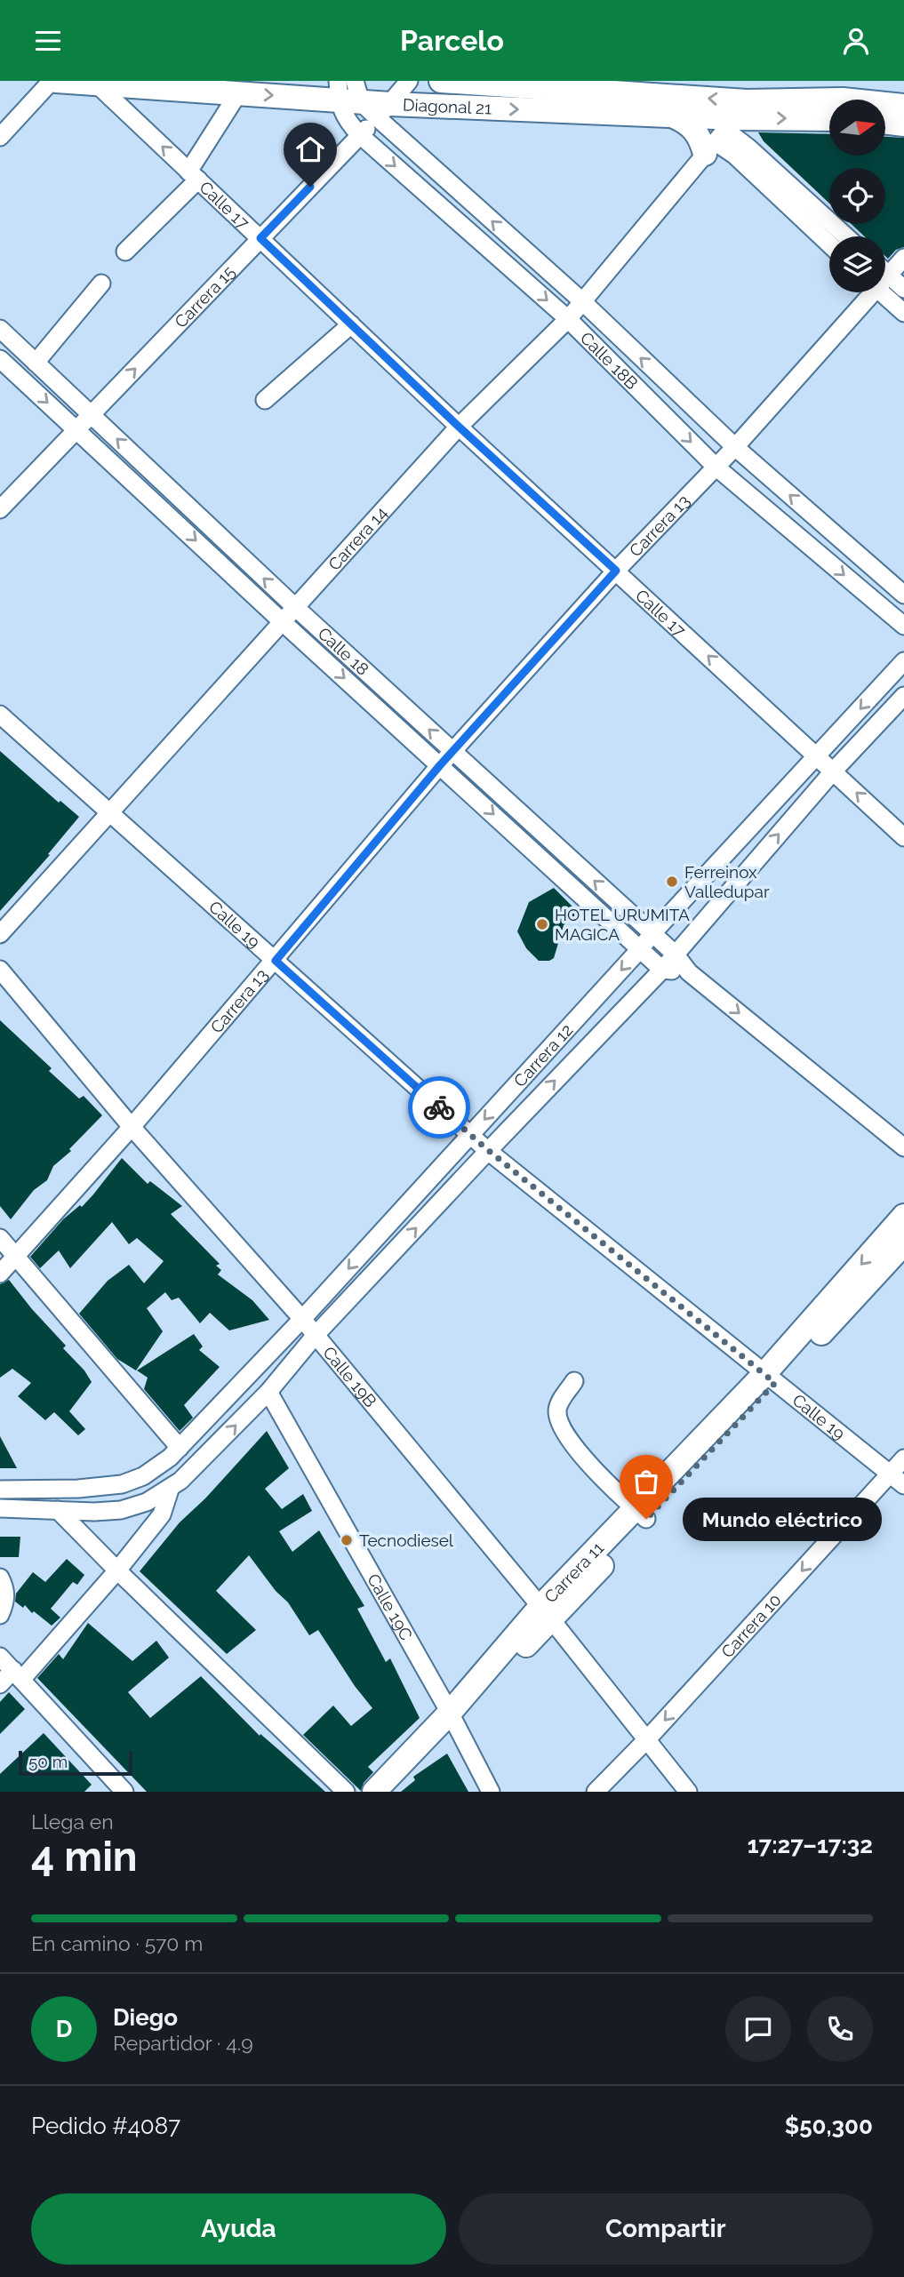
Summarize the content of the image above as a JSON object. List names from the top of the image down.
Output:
{
  "streets": {
    "main road": ["Diagonal 21", "Carrera 11"],
    "street": [
      "Calle 17",
      "Carrera 15",
      "Calle 18B",
      "Carrera 13",
      "Carrera 14",
      "Calle 18",
      "Calle 19",
      "Carrera 12",
      "Calle 19B",
      "Calle 19C",
      "Carrera 10"
    ]
  },
  "crossings": [
    ["Diagonal 21", "Calle 17"],
    ["Diagonal 21", "Carrera 15"],
    ["Diagonal 21", "Calle 18B"],
    ["Diagonal 21", "Carrera 14"],
    ["Calle 17", "Carrera 15"],
    ["Calle 17", "Carrera 13"],
    ["Calle 17", "Carrera 14"],
    ["Calle 17", "Carrera 12"],
    ["Carrera 15", "Calle 18B"],
    ["Carrera 15", "Calle 18"],
    ["Calle 18B", "Carrera 13"],
    ["Calle 18B", "Carrera 14"],
    ["Carrera 13", "Calle 18"],
    ["Carrera 13", "Calle 19"],
    ["Carrera 13", "Calle 19B"],
    ["Carrera 14", "Calle 18"],
    ["Carrera 14", "Calle 19"],
    ["Calle 18", "Carrera 12"],
    ["Calle 19", "Carrera 12"],
    ["Calle 19", "Carrera 11"],
    ["Calle 19", "Carrera 10"],
    ["Carrera 12", "Calle 19B"],
    ["Carrera 12", "Calle 19C"],
    ["Calle 19B", "Carrera 11"],
    ["Calle 19B", "Carrera 10"],
    ["Carrera 11", "Calle 19C"]
  ],
  "one_way": ["Calle 17", "Carrera 10"],
  "places": [
    "Ferreinox Valledupar",
    "HOTEL URUMITA MAGICA",
    "Mundo eléctrico",
    "Tecnodiesel"
  ],
  "scale_bar": "50 m",
  "north": "right",
  "page": {
    "header": "Parcelo",
    "bubble": "Mundo eléctrico",
    "scale": "50 m",
    "heading": ["4 min", "Llega en", "17:27–17:32"],
    "panel": [
      "Diego",
      "Repartidor · 4.9",
      "Pedido #4087",
      "$50,300"
    ],
    "bar": "En camino · 570 m",
    "round": "D",
    "buttons": ["Ayuda", "Compartir"]
  }
}
